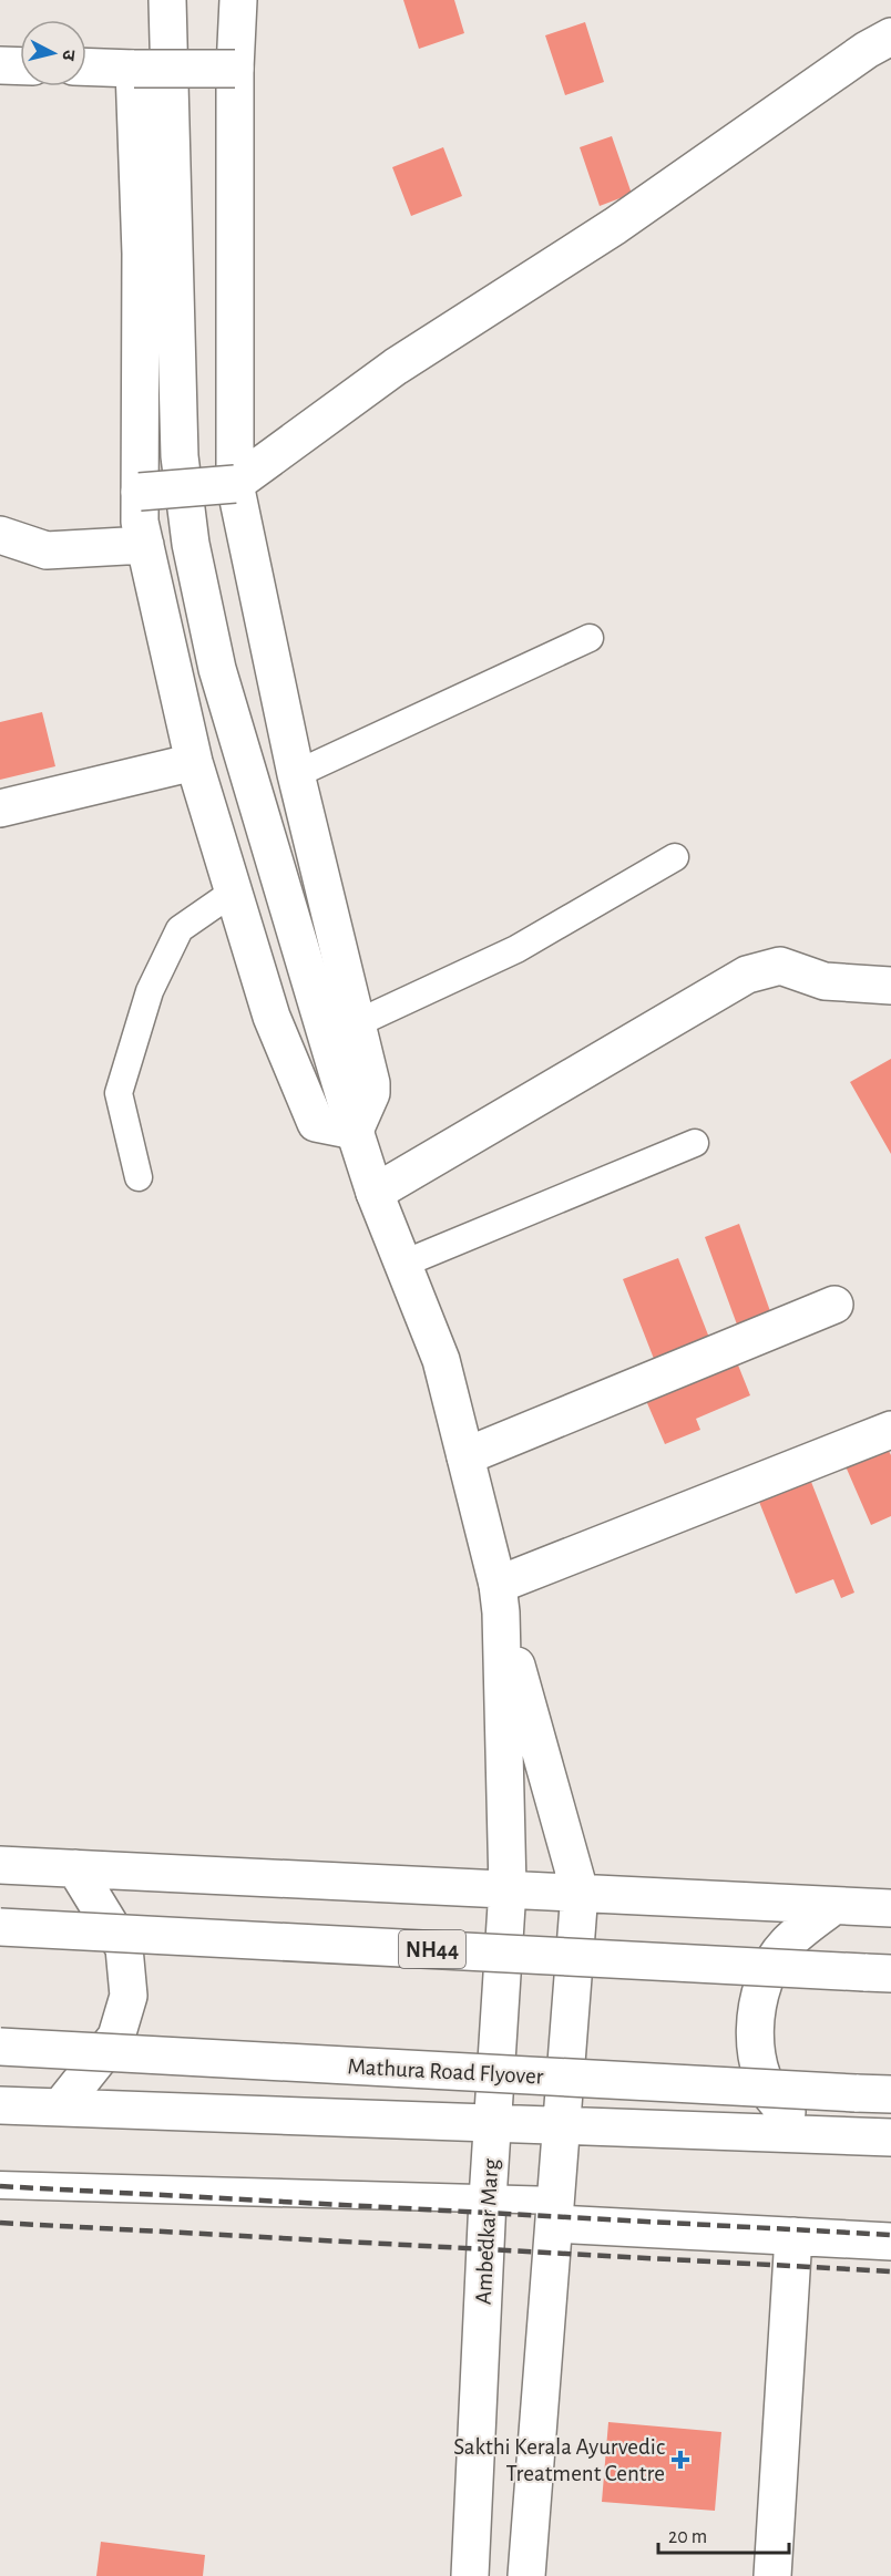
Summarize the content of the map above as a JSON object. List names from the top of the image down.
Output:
{
  "streets": {
    "main road": ["NH44", "Mathura Road Flyover", "Ambedkar Marg"]
  },
  "places": {
    "health": ["Sakthi Kerala Ayurvedic Treatment Centre"]
  },
  "scale_bar": "20 m",
  "north": "right"
}
